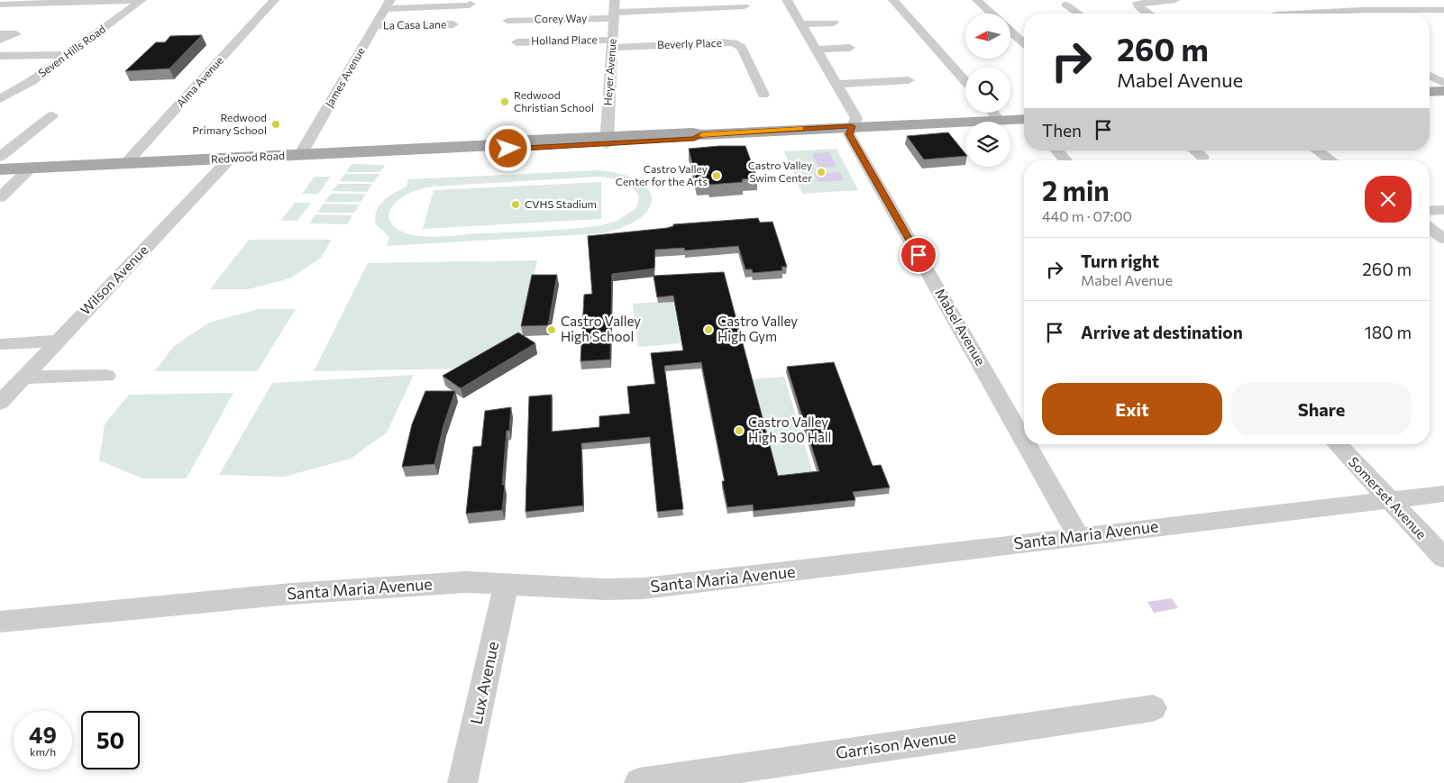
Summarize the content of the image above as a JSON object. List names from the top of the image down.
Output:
{
  "streets": {
    "main road": ["Redwood Road"],
    "street": [
      "Corey Way",
      "La Casa Lane",
      "Holland Place",
      "Beverly Place",
      "Seven Hills Road",
      "Heyer Avenue",
      "James Avenue",
      "Alma Avenue",
      "Wilson Avenue",
      "Mabel Avenue",
      "Somerset Avenue",
      "Santa Maria Avenue",
      "Lux Avenue",
      "Garrison Avenue"
    ]
  },
  "crossings": [
    ["Corey Way", "Heyer Avenue"],
    ["La Casa Lane", "James Avenue"],
    ["Holland Place", "Beverly Place"],
    ["Holland Place", "Heyer Avenue"],
    ["Beverly Place", "Heyer Avenue"],
    ["Heyer Avenue", "Redwood Road"],
    ["James Avenue", "Redwood Road"],
    ["Alma Avenue", "Redwood Road"],
    ["Redwood Road", "Wilson Avenue"],
    ["Redwood Road", "Mabel Avenue"],
    ["Mabel Avenue", "Santa Maria Avenue"],
    ["Somerset Avenue", "Santa Maria Avenue"],
    ["Santa Maria Avenue", "Lux Avenue"]
  ],
  "places": [
    "Redwood Christian School",
    "Redwood Primary School",
    "Castro Valley Swim Center",
    "Castro Valley Center for the Arts",
    "CVHS Stadium",
    "Castro Valley High School",
    "Castro Valley High Gym",
    "Castro Valley High 300 Hall"
  ],
  "north": "left",
  "page": {
    "turn": ["260 m", "Mabel Avenue"],
    "then": "Then",
    "heading": ["2 min", "440 m · 07:00"],
    "list": [
      {
        "name": "Turn right",
        "note": "Mabel Avenue",
        "value": "260 m"
      },
      {
        "name": "Arrive at destination",
        "value": "180 m"
      }
    ],
    "buttons": ["Exit", "Share"],
    "speed": "49 km/h",
    "limit": "50"
  }
}
